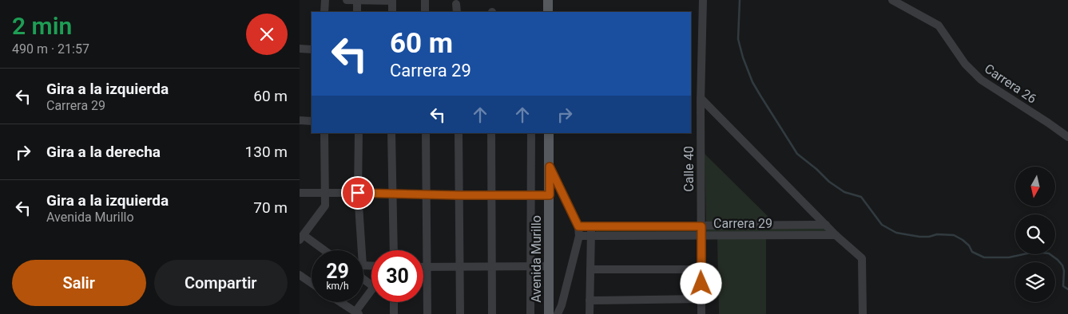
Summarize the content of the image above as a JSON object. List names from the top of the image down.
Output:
{
  "streets": {
    "main road": ["Avenida Murillo"],
    "street": ["Carrera 26", "Calle 40", "Carrera 29"]
  },
  "crossings": [
    ["Calle 40", "Carrera 29"]
  ],
  "north": "bottom",
  "page": {
    "heading": ["2 min", "490 m · 21:57"],
    "turn": ["60 m", "Carrera 29"],
    "list": [
      {
        "name": "Gira a la izquierda",
        "note": "Carrera 29",
        "value": "60 m"
      },
      {
        "name": "Gira a la derecha",
        "value": "130 m"
      },
      {
        "name": "Gira a la izquierda",
        "note": "Avenida Murillo",
        "value": "70 m"
      }
    ],
    "speed": "29 km/h",
    "limit": "30",
    "buttons": ["Salir", "Compartir"]
  }
}
